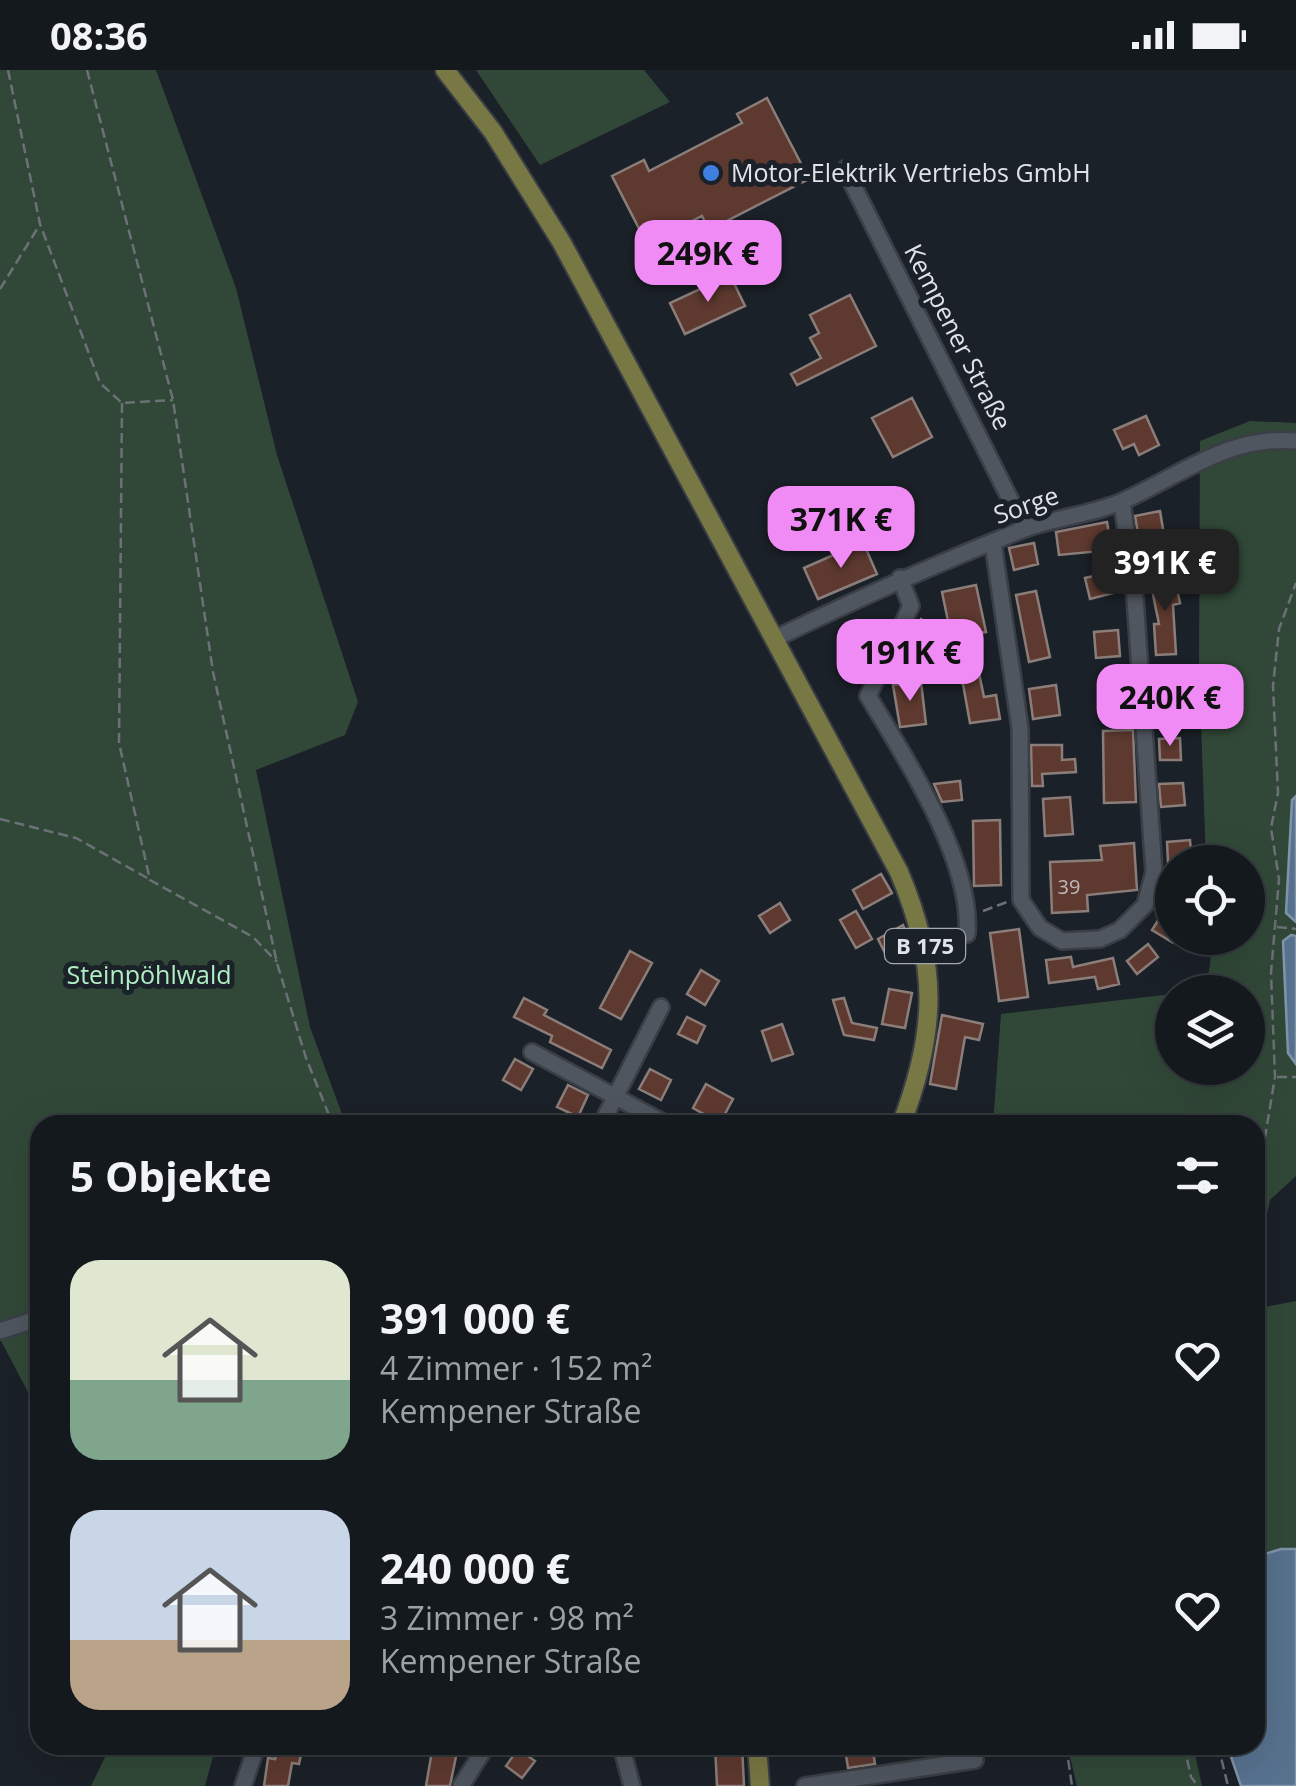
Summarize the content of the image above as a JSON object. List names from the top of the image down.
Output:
{
  "streets": {
    "main road": ["B 175"],
    "street": ["Kempener Straße", "Sorge"]
  },
  "crossings": [
    ["Kempener Straße", "Sorge"],
    ["Sorge", "B 175"]
  ],
  "parks": ["Steinpöhlwald"],
  "places": ["Motor-Elektrik Vertriebs GmbH"],
  "house_numbers": ["39"],
  "page": {
    "status": "08:36",
    "price": [
      "249K €",
      "371K €",
      "391K €",
      "191K €",
      "240K €"
    ],
    "heading": "5 Objekte",
    "list": [
      {
        "name": "391 000 €",
        "note": "4 Zimmer · 152 m² · Kempener Straße"
      },
      {
        "name": "240 000 €",
        "note": "3 Zimmer · 98 m² · Kempener Straße"
      }
    ]
  }
}
